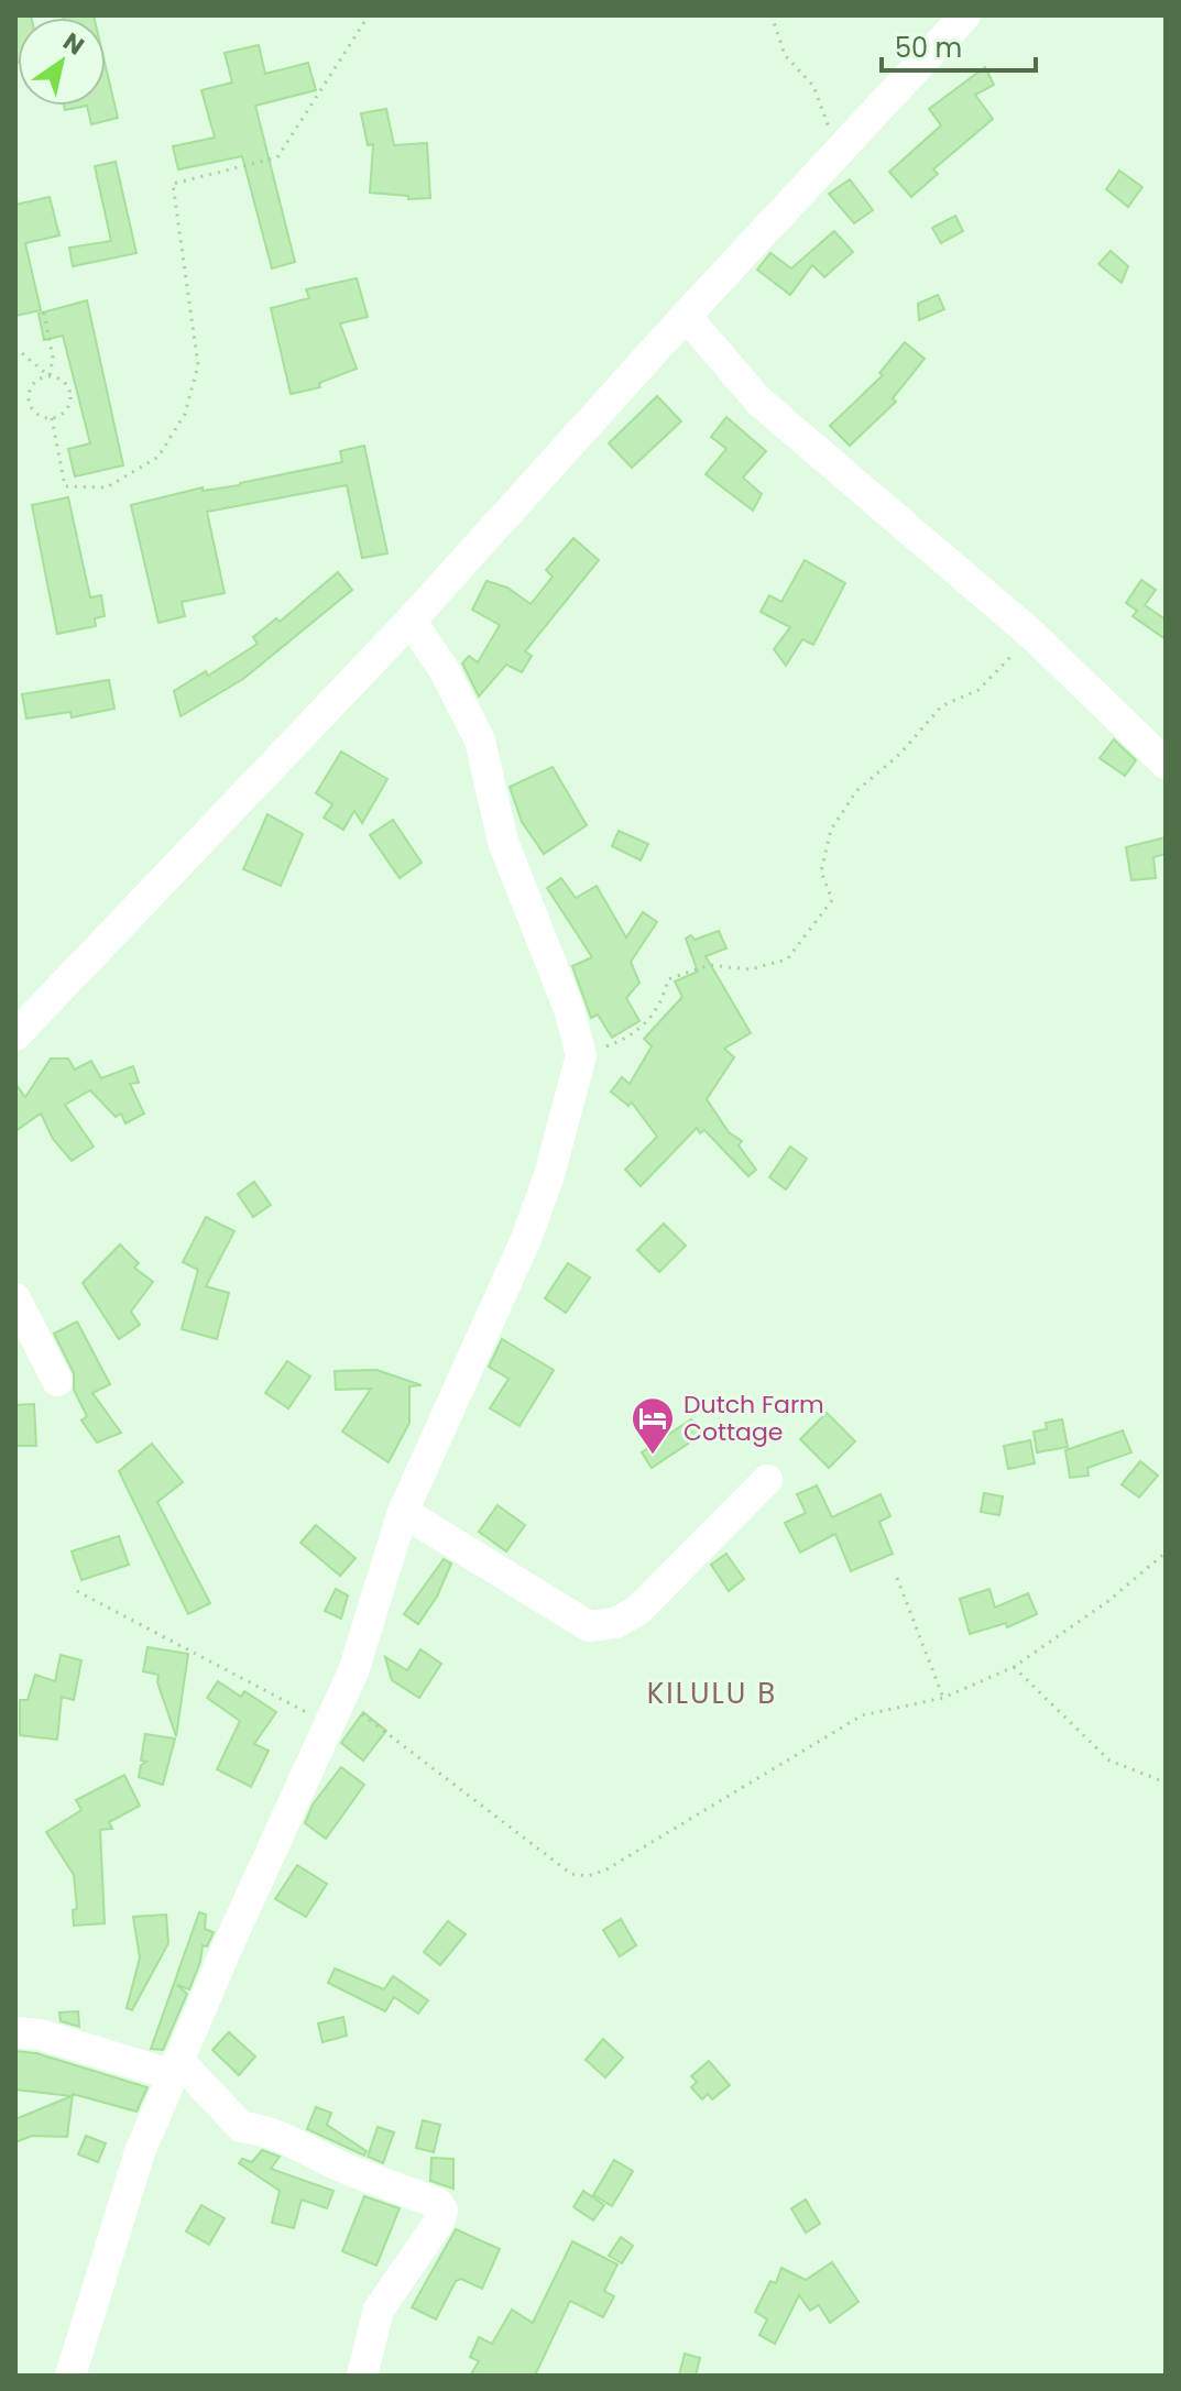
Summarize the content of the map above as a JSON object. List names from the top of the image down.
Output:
{
  "districts": ["KILULU B"],
  "places": {
    "hotel": ["Dutch Farm Cottage"]
  },
  "scale_bar": "50 m",
  "north": "top right"
}
